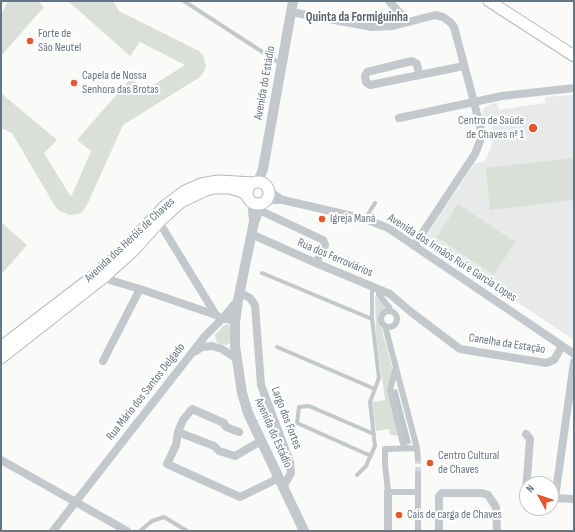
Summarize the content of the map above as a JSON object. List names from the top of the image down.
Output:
{
  "streets": {
    "main road": ["Avenida dos Heróis de Chaves"],
    "street": [
      "Avenida do Estádio",
      "Rua dos Ferroviários",
      "Avenida dos Irmãos Rui e Garcia Lopes",
      "Canelha da Estação",
      "Rua Mário dos Santos Delgado",
      "Largo dos Fortes"
    ]
  },
  "crossings": [
    ["Avenida do Estádio", "Avenida dos Heróis de Chaves"],
    ["Avenida do Estádio", "Rua dos Ferroviários"],
    ["Avenida do Estádio", "Avenida dos Irmãos Rui e Garcia Lopes"],
    ["Avenida do Estádio", "Rua Mário dos Santos Delgado"],
    ["Avenida do Estádio", "Largo dos Fortes"],
    ["Avenida dos Heróis de Chaves", "Avenida dos Irmãos Rui e Garcia Lopes"],
    ["Rua dos Ferroviários", "Canelha da Estação"],
    ["Avenida dos Irmãos Rui e Garcia Lopes", "Canelha da Estação"],
    ["Rua Mário dos Santos Delgado", "Largo dos Fortes"]
  ],
  "districts": ["Quinta da Formiguinha"],
  "places": [
    "Forte de São Neutel",
    "Capela de Nossa Senhora das Brotas",
    "Centro de Saúde de Chaves nº 1",
    "Igreja Maná",
    "Centro Cultural de Chaves",
    "Cais de carga de Chaves"
  ],
  "north": "top left"
}
